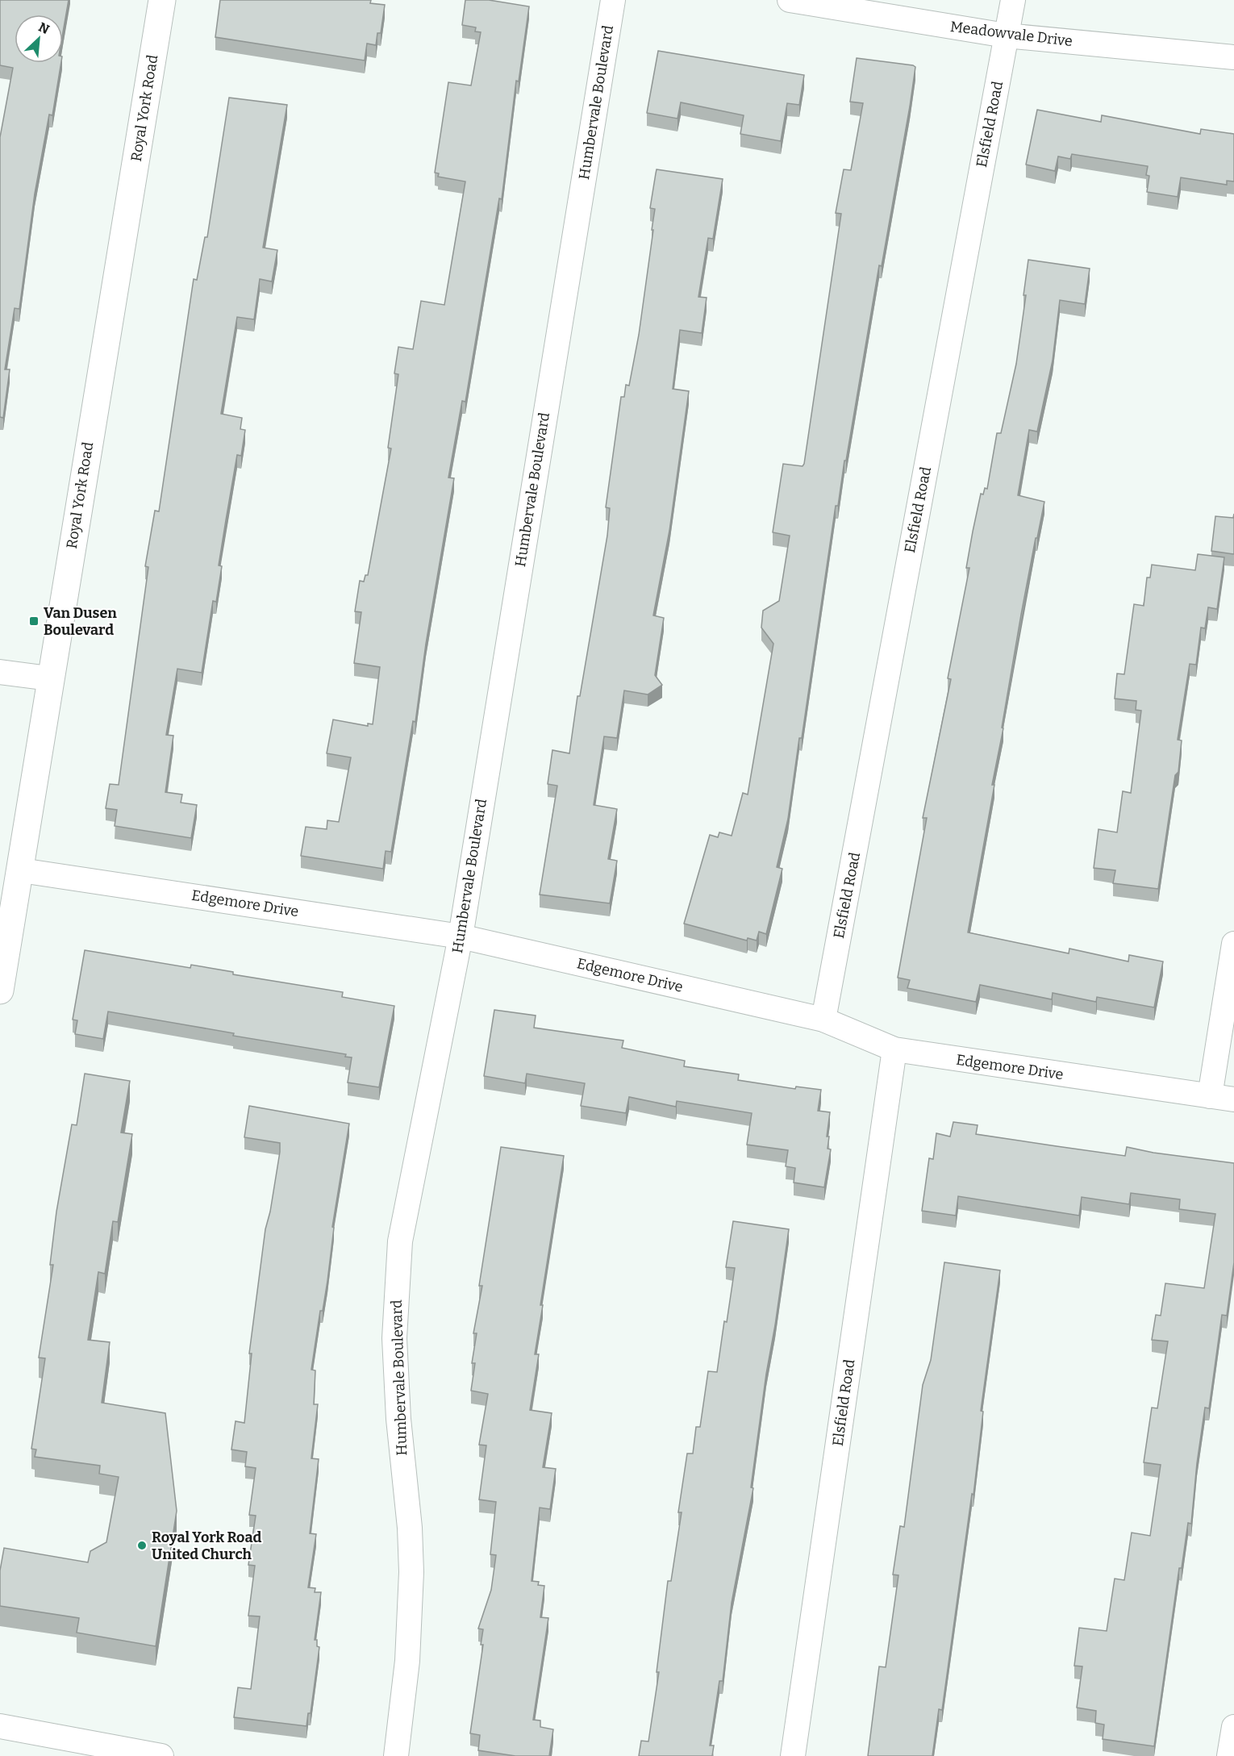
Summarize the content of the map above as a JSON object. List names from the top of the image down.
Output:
{
  "streets": {
    "main road": ["Royal York Road"],
    "street": [
      "Meadowvale Drive",
      "Humbervale Boulevard",
      "Elsfield Road",
      "Edgemore Drive"
    ]
  },
  "crossings": [
    ["Meadowvale Drive", "Elsfield Road"],
    ["Humbervale Boulevard", "Edgemore Drive"],
    ["Royal York Road", "Edgemore Drive"],
    ["Elsfield Road", "Edgemore Drive"]
  ],
  "places": {
    "transit": ["Van Dusen Boulevard"],
    "other": ["Royal York Road United Church"]
  },
  "north": "top right"
}
